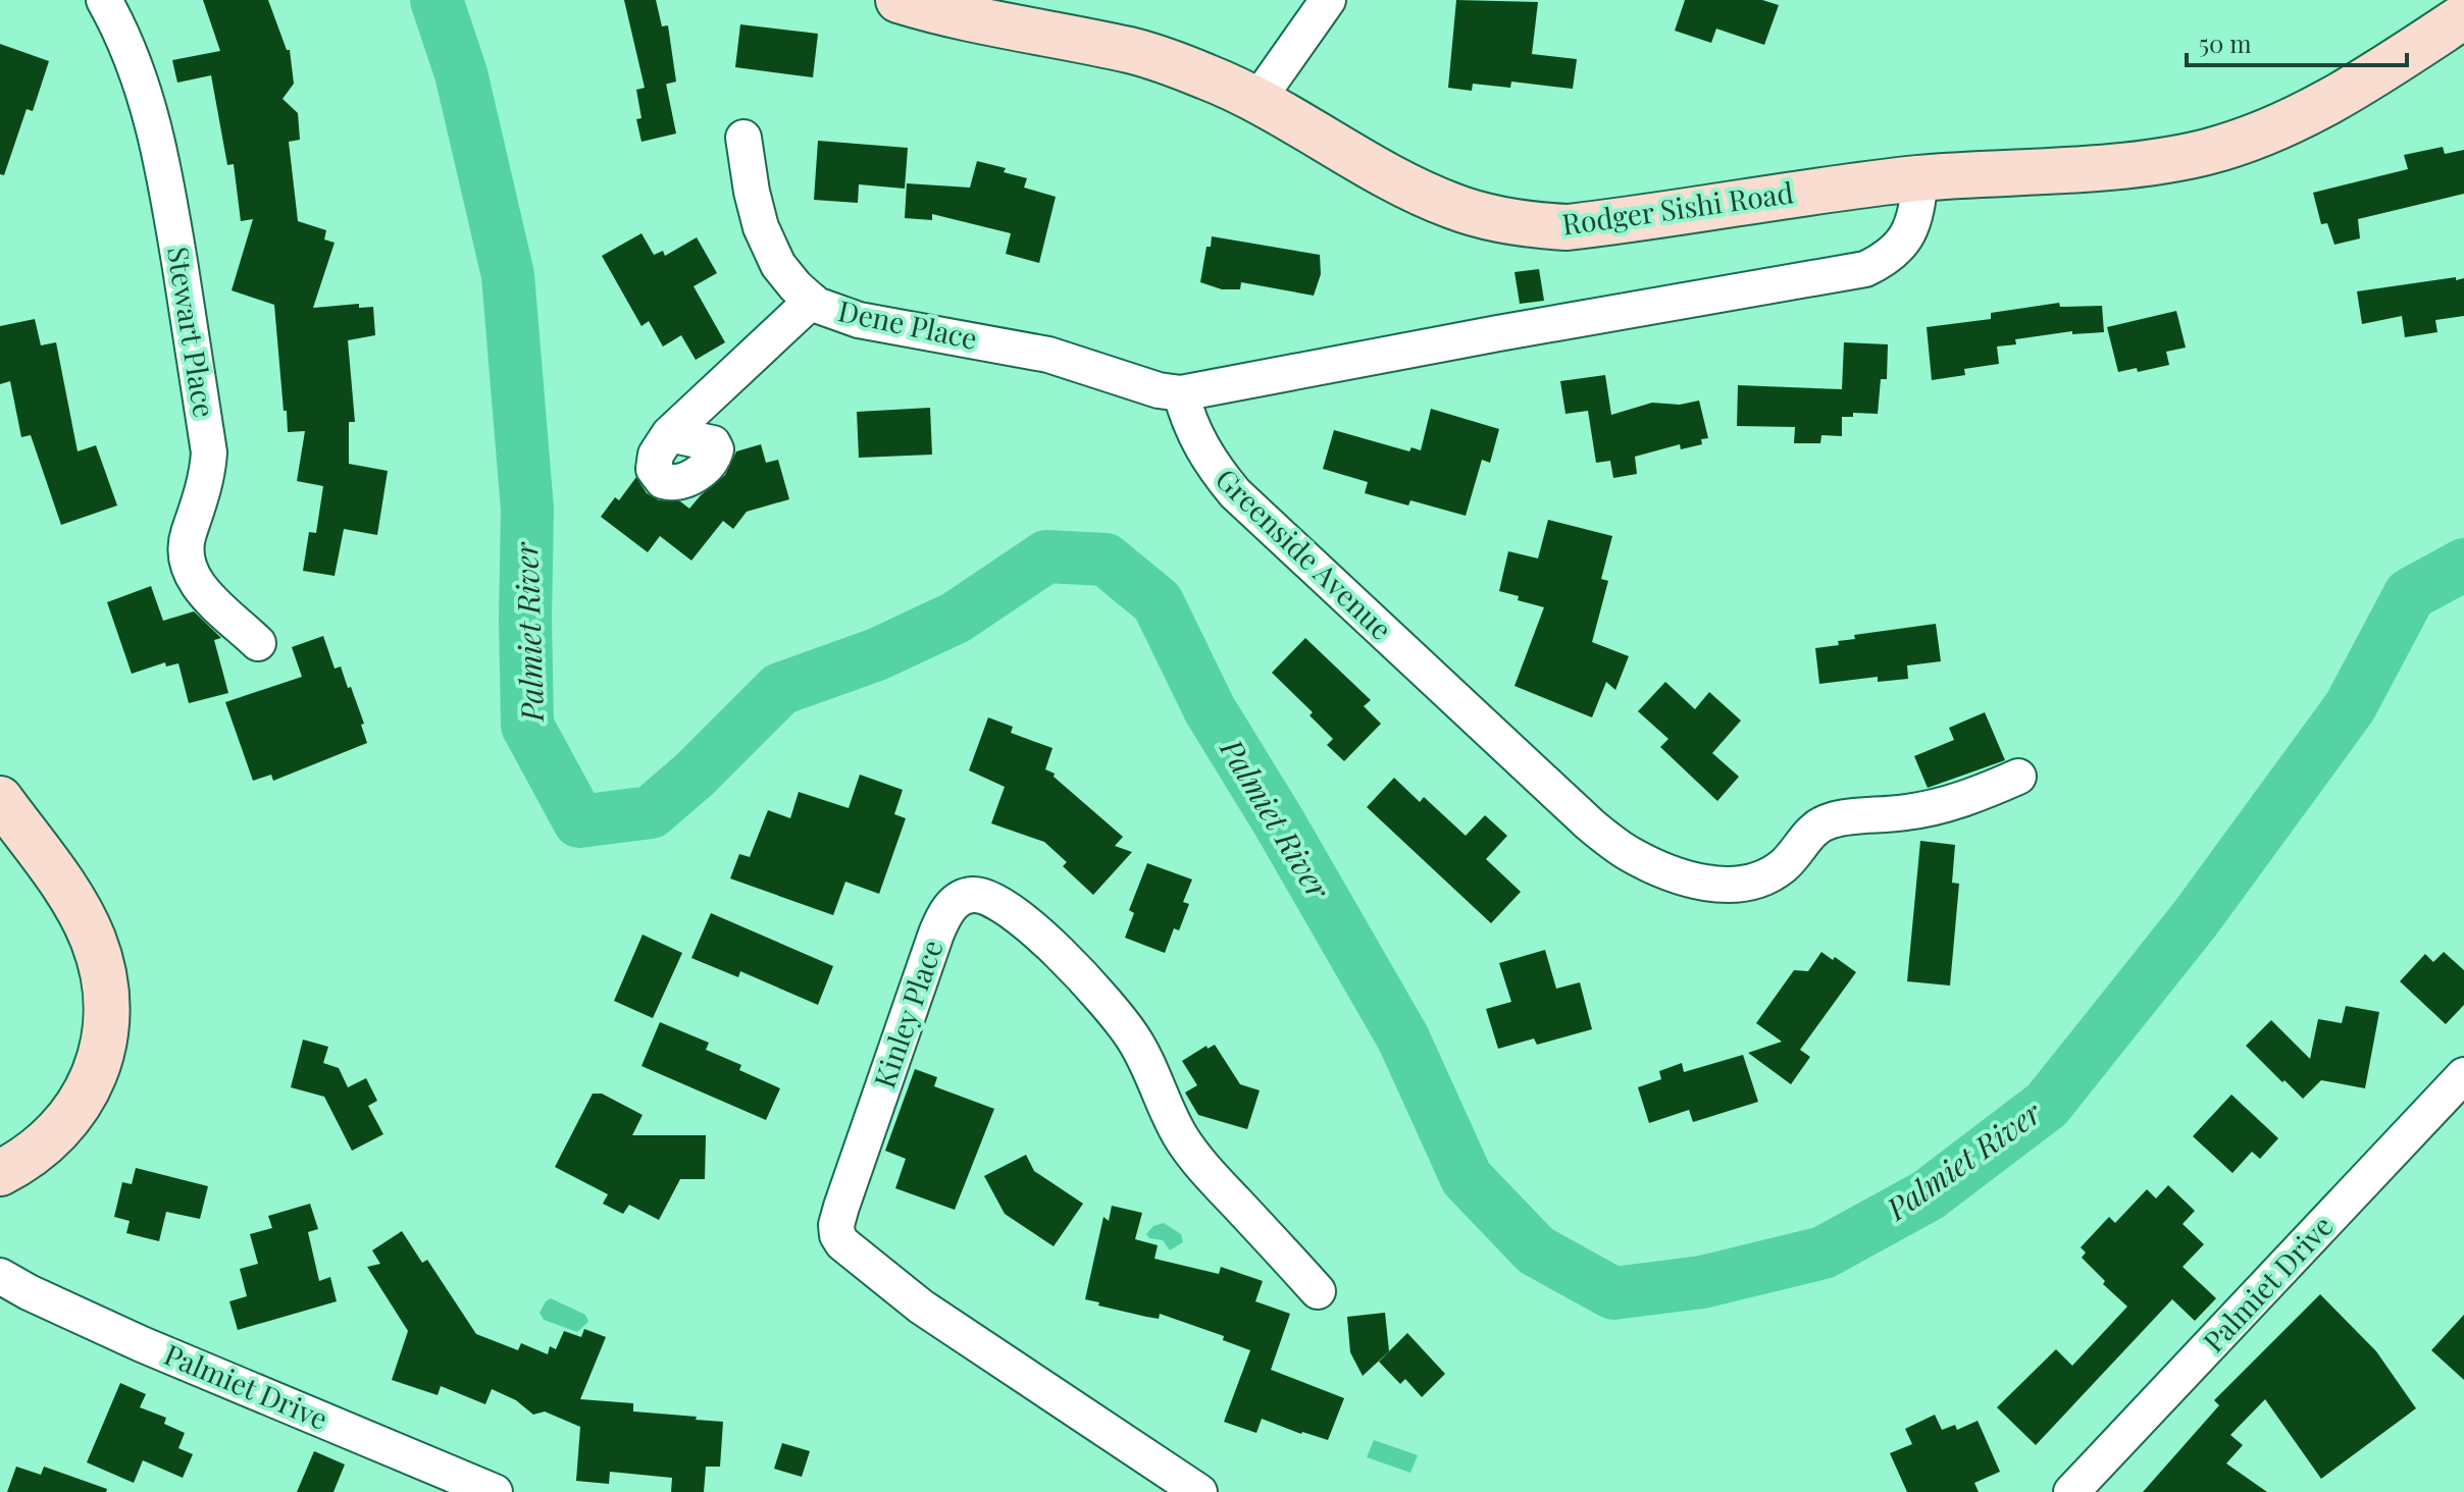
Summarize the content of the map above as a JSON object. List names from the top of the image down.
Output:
{
  "streets": {
    "main road": ["Rodger Sishi Road"],
    "street": [
      "Dene Place",
      "Stewart Place",
      "Greenside Avenue",
      "Kinley Place",
      "Palmiet Drive"
    ]
  },
  "crossings": [
    ["Dene Place", "Greenside Avenue"]
  ],
  "water": ["Palmiet River"],
  "scale_bar": "50 m"
}
